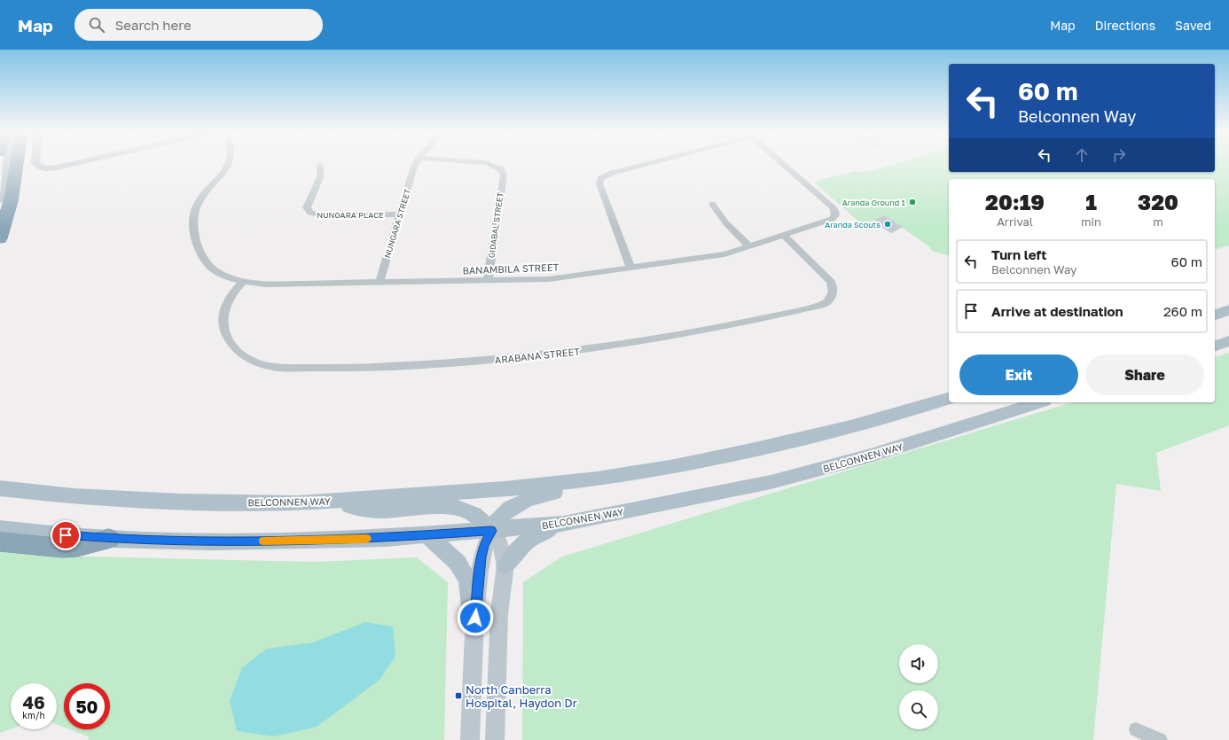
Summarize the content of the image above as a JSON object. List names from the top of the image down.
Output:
{
  "streets": {
    "main road": ["BELCONNEN WAY"],
    "street": [
      "NUNGARA PLACE",
      "NUNGARA STREET",
      "GIDABAL STREET",
      "BANAMBILA STREET",
      "ARABANA STREET"
    ]
  },
  "crossings": [
    ["NUNGARA PLACE", "NUNGARA STREET"],
    ["NUNGARA STREET", "BANAMBILA STREET"],
    ["GIDABAL STREET", "BANAMBILA STREET"],
    ["BANAMBILA STREET", "ARABANA STREET"]
  ],
  "places": {
    "other": ["Aranda Ground 1", "Aranda Scouts"],
    "transit": ["North Canberra Hospital, Haydon Dr"]
  },
  "page": {
    "header": "Map",
    "search": "Search here",
    "nav": ["Map", "Directions", "Saved"],
    "turn": ["60 m", "Belconnen Way"],
    "eta": [
      "20:19",
      "Arrival",
      "1",
      "min",
      "320",
      "m"
    ],
    "list": [
      {
        "name": "Turn left",
        "note": "Belconnen Way",
        "value": "60 m"
      },
      {
        "name": "Arrive at destination",
        "value": "260 m"
      }
    ],
    "buttons": ["Exit", "Share"],
    "speed": "46 km/h",
    "limit": "50"
  }
}
